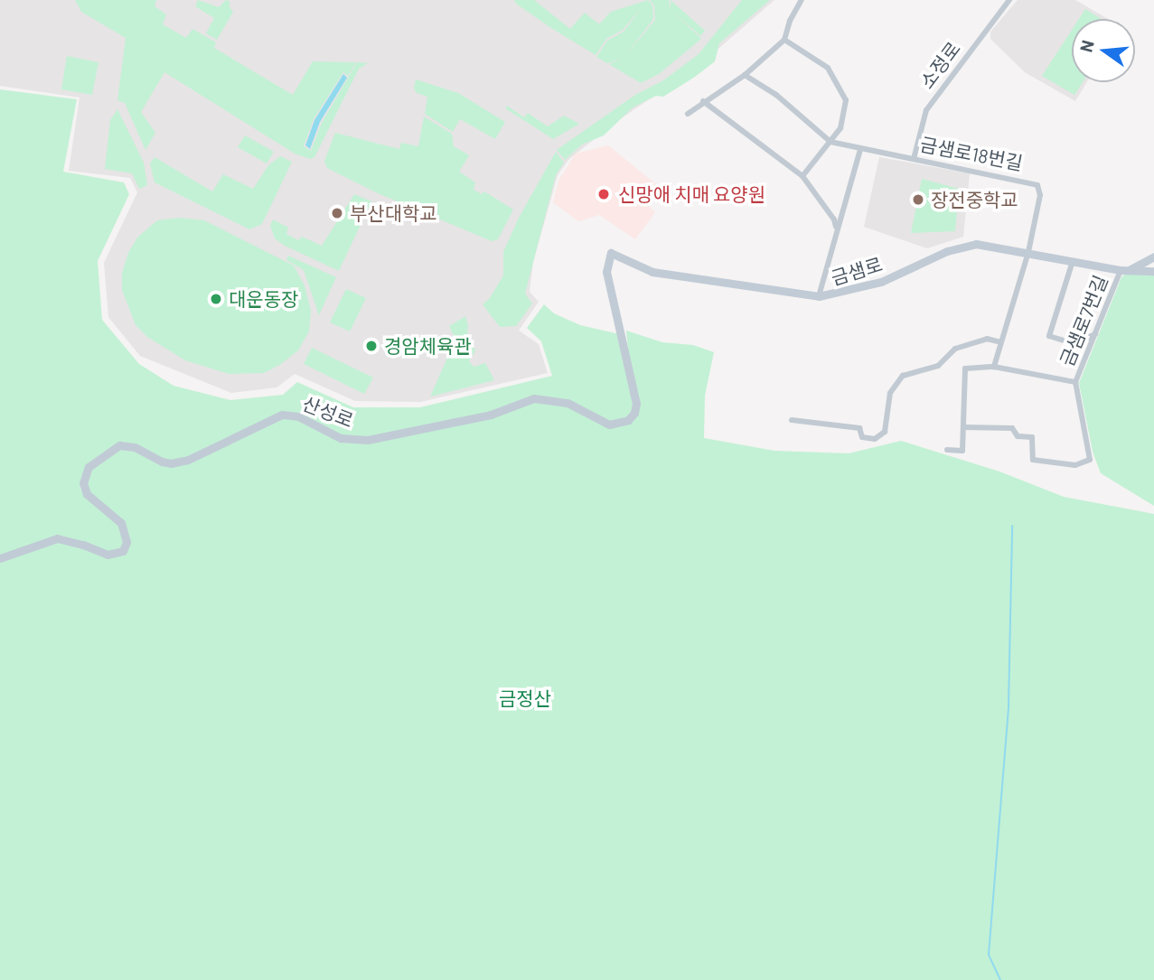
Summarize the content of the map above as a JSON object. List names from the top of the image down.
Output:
{
  "streets": {
    "main road": ["금샘로", "산성로"],
    "street": ["소정로", "금샘로18번길", "금샘로7번길"]
  },
  "crossings": [
    ["소정로", "금샘로18번길"],
    ["금샘로18번길", "금샘로"],
    ["금샘로", "금샘로7번길"],
    ["금샘로", "산성로"]
  ],
  "parks": ["금정산"],
  "places": [
    "신망애 치매 요양원",
    "장전중학교",
    "부산대학교",
    "대운동장",
    "경암체육관"
  ],
  "north": "left"
}
